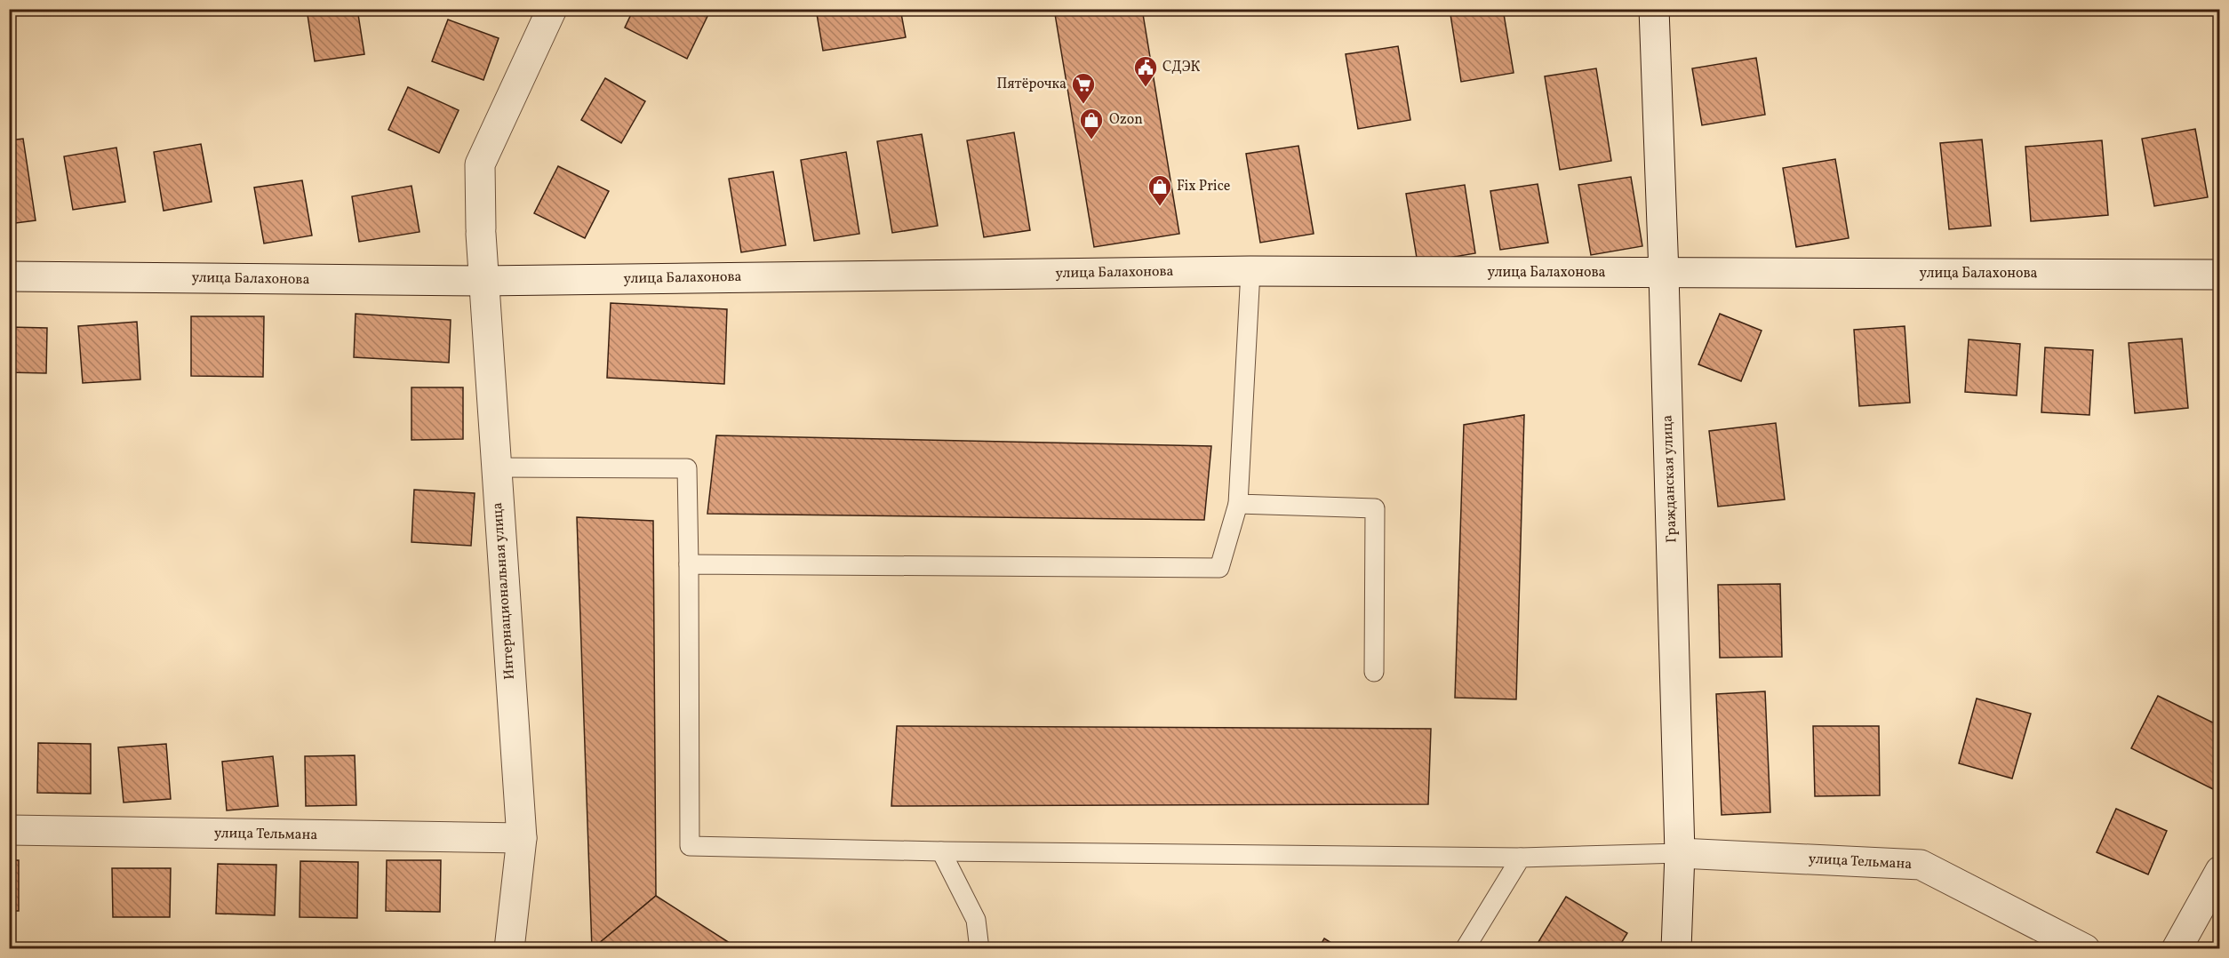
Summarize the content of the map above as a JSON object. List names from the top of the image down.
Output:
{
  "streets": {
    "street": [
      "улица Балахонова",
      "Гражданская улица",
      "Интернациональная улица",
      "улица Тельмана"
    ]
  },
  "crossings": [
    ["улица Балахонова", "Гражданская улица"],
    ["улица Балахонова", "Интернациональная улица"],
    ["Гражданская улица", "улица Тельмана"],
    ["Интернациональная улица", "улица Тельмана"]
  ],
  "places": {
    "public building": ["СДЭК"],
    "supermarket": ["Пятёрочка"],
    "shop": ["Ozon", "Fix Price"]
  }
}
